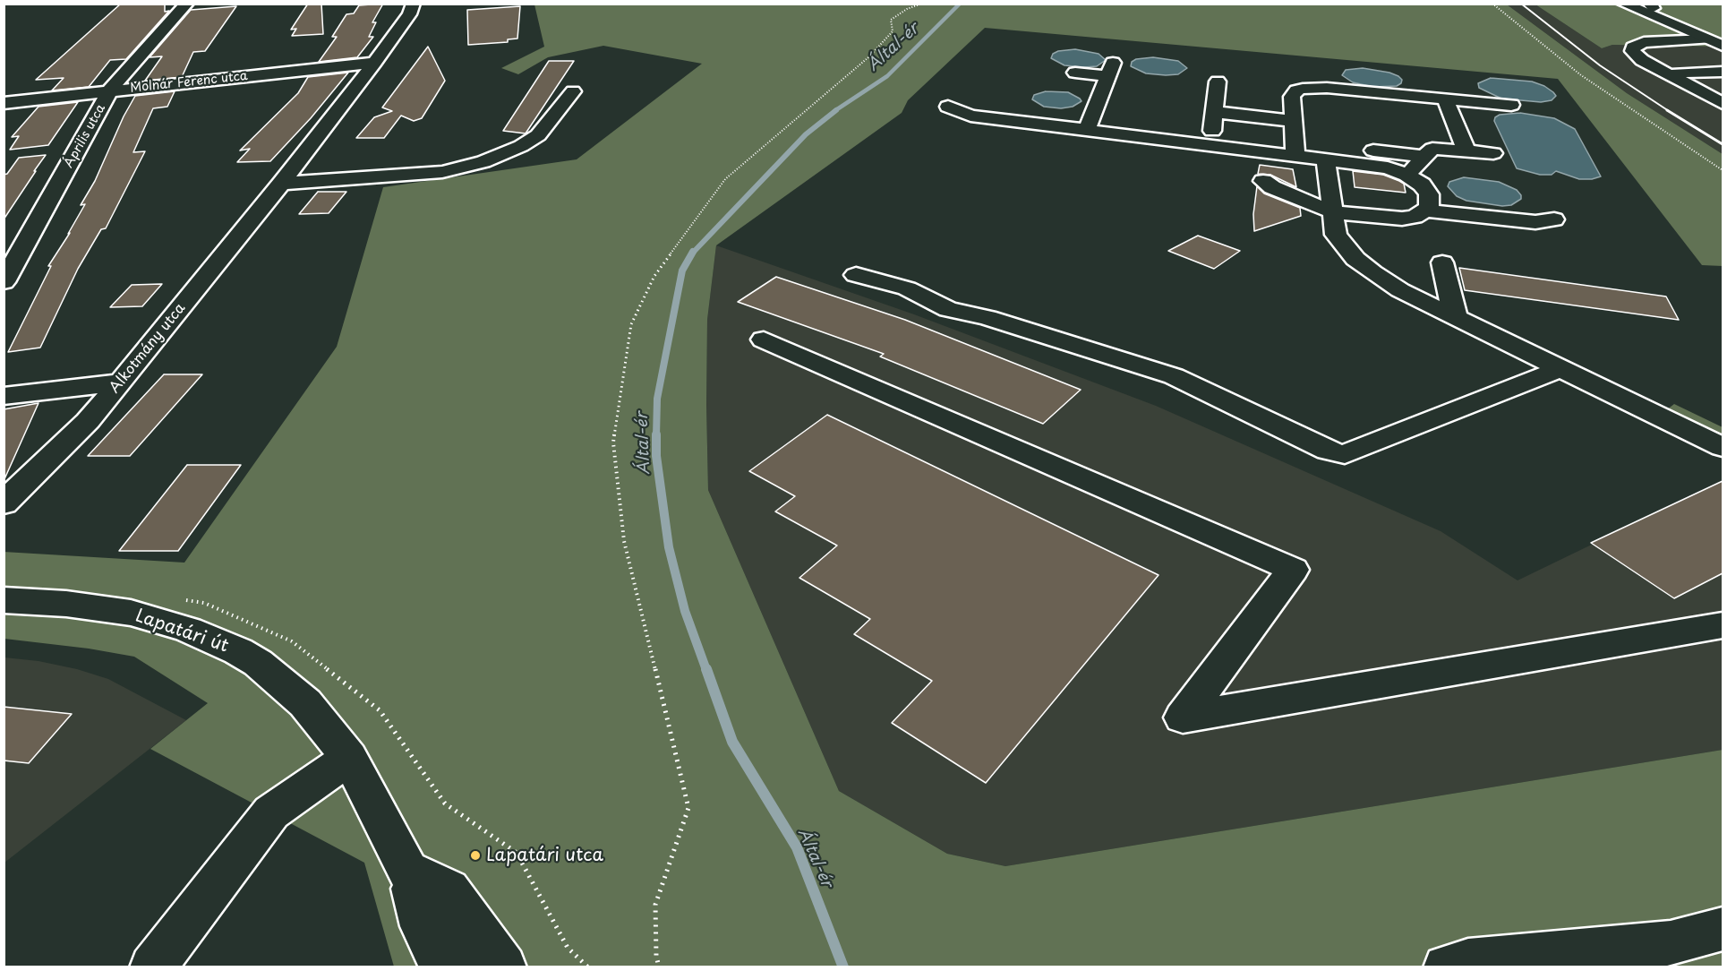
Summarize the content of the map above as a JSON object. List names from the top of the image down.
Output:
{
  "streets": {
    "street": [
      "Molnár Ferenc utca",
      "Április utca",
      "Alkotmány utca",
      "Lapatári út"
    ]
  },
  "crossings": [
    ["Molnár Ferenc utca", "Április utca"],
    ["Molnár Ferenc utca", "Alkotmány utca"]
  ],
  "water": ["Által-ér"],
  "places": ["Lapatári utca"]
}
